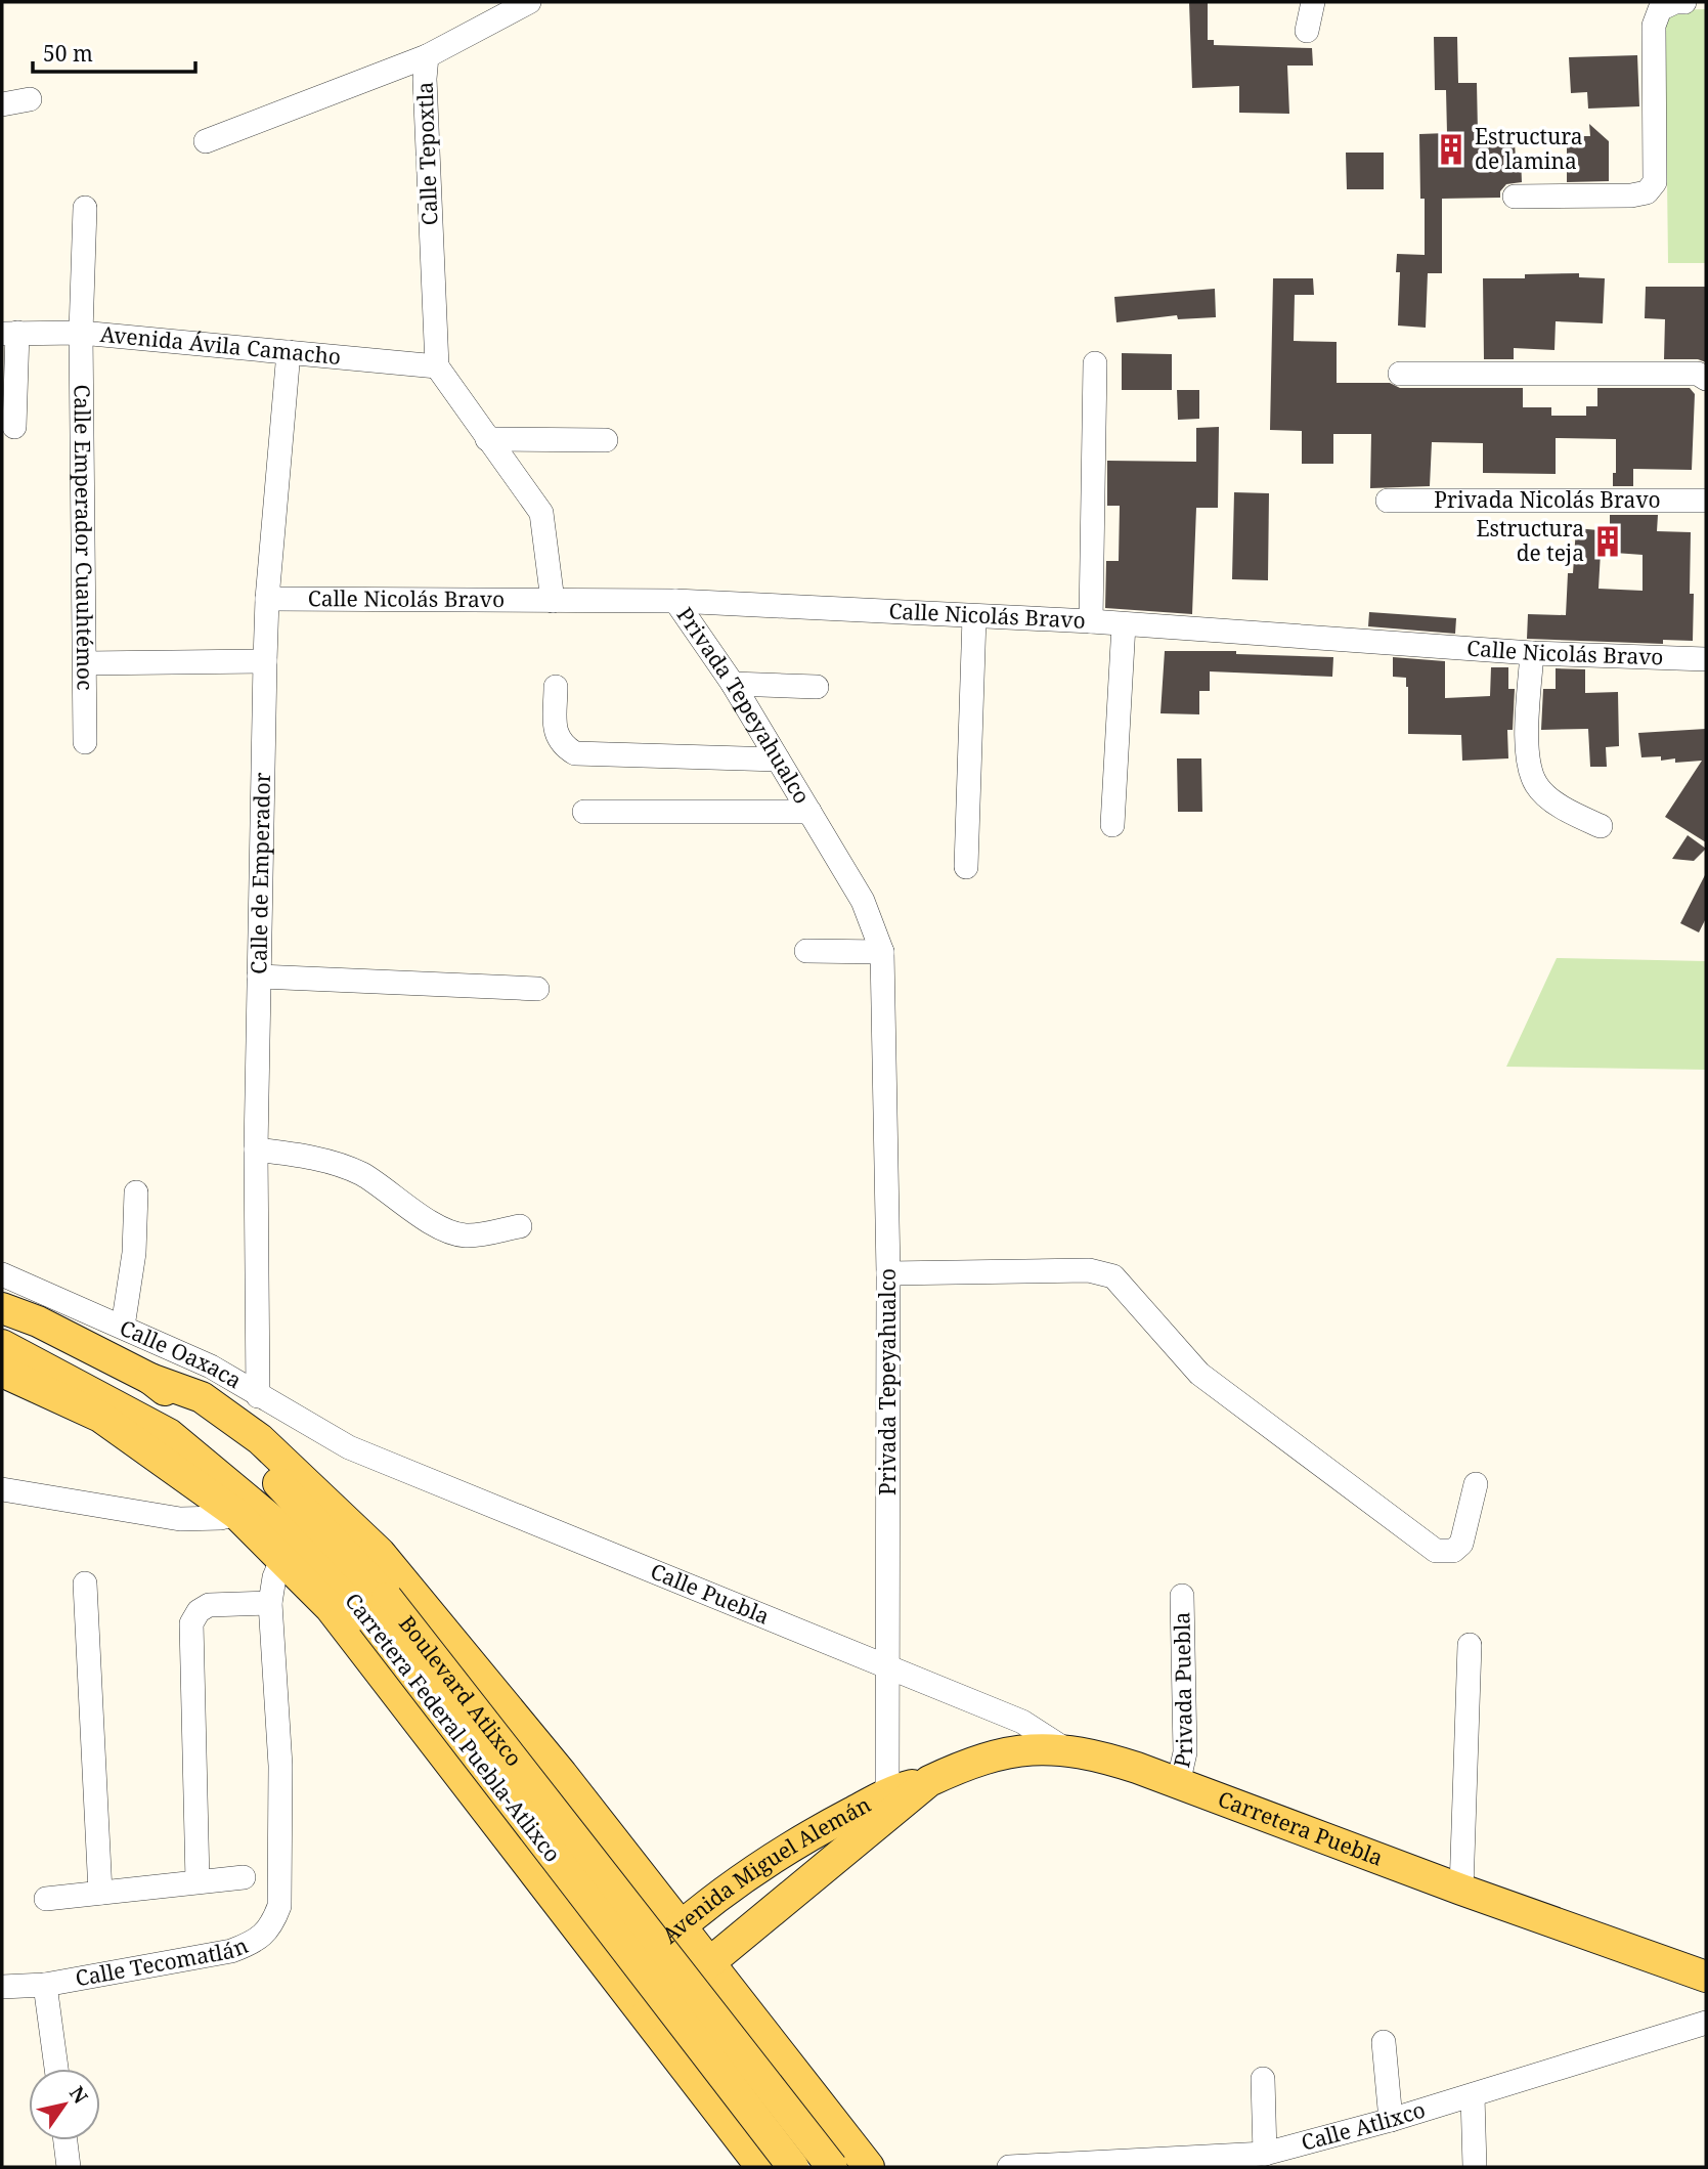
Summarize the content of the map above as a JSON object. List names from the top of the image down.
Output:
{
  "streets": {
    "main road": [
      "Boulevard Atlixco",
      "Carretera Federal Puebla-Atlixco",
      "Carretera Puebla",
      "Avenida Miguel Alemán"
    ],
    "street": [
      "Calle Tepoxtla",
      "Avenida Ávila Camacho",
      "Privada Nicolás Bravo",
      "Calle Emperador Cuauhtémoc",
      "Calle Nicolás Bravo",
      "Privada Tepeyahualco",
      "Calle de Emperador",
      "Calle Oaxaca",
      "Calle Puebla",
      "Privada Puebla",
      "Calle Tecomatlán",
      "Calle Atlixco"
    ]
  },
  "crossings": [
    ["Calle Tepoxtla", "Avenida Ávila Camacho"],
    ["Avenida Ávila Camacho", "Calle Emperador Cuauhtémoc"],
    ["Avenida Ávila Camacho", "Calle de Emperador"],
    ["Calle Nicolás Bravo", "Privada Tepeyahualco"],
    ["Calle Nicolás Bravo", "Calle de Emperador"],
    ["Privada Tepeyahualco", "Calle Puebla"],
    ["Privada Tepeyahualco", "Avenida Miguel Alemán"],
    ["Calle de Emperador", "Calle Oaxaca"],
    ["Calle Oaxaca", "Calle Puebla"],
    ["Calle Puebla", "Carretera Puebla"],
    ["Boulevard Atlixco", "Carretera Federal Puebla-Atlixco"],
    ["Privada Puebla", "Carretera Puebla"],
    ["Carretera Puebla", "Avenida Miguel Alemán"]
  ],
  "places": {
    "building": ["Estructura de lamina", "Estructura de teja"]
  },
  "scale_bar": "50 m",
  "north": "top right"
}
